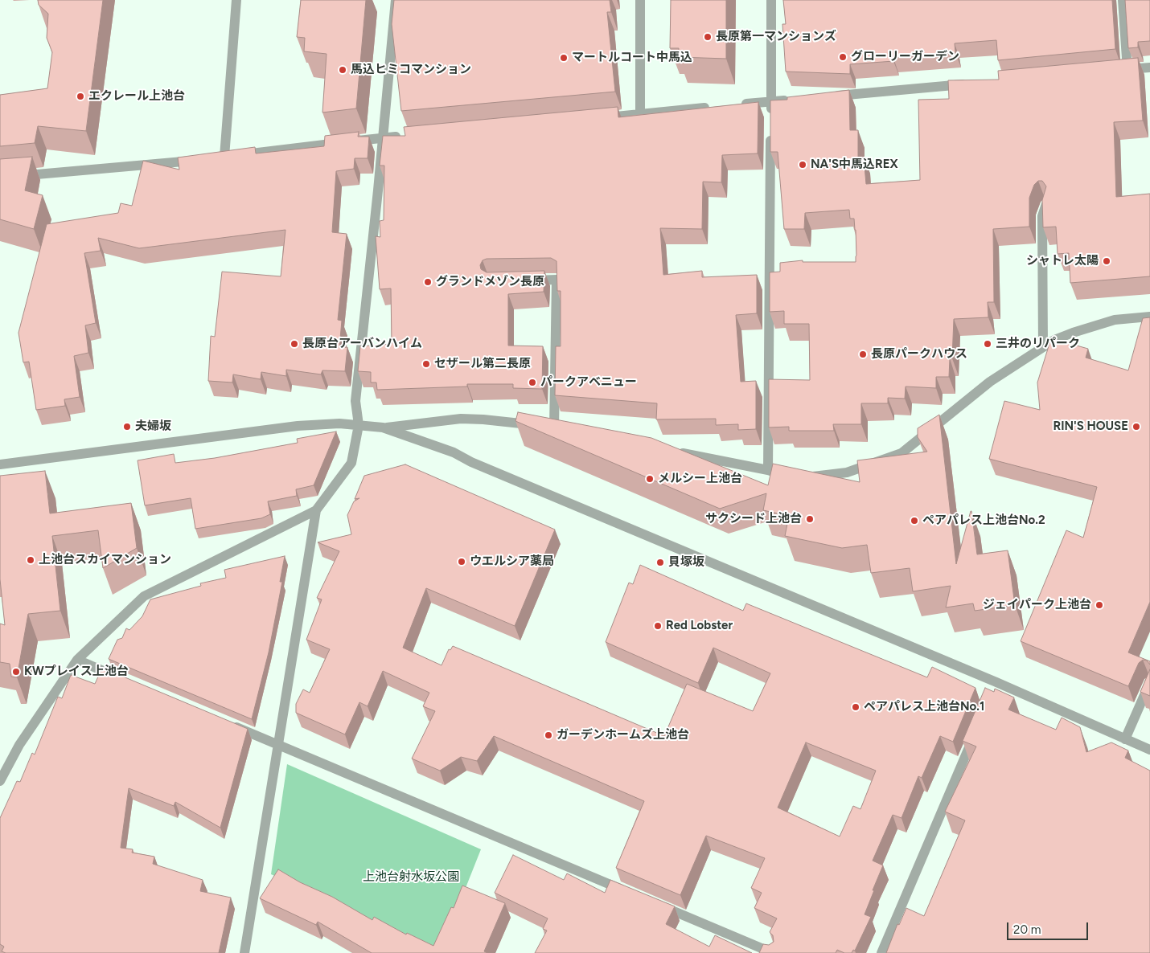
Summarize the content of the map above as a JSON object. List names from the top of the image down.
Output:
{
  "parks": ["上池台射水坂公園"],
  "places": [
    "長原第一マンションズ",
    "グローリーガーデン",
    "マートルコート中馬込",
    "馬込ヒミコマンション",
    "エクレール上池台",
    "NA'S中馬込REX",
    "シャトレ太陽",
    "グランドメゾン長原",
    "長原台アーバンハイム",
    "三井のリパーク",
    "長原パークハウス",
    "セザール第二長原",
    "パークアベニュー",
    "夫婦坂",
    "RIN'S HOUSE",
    "メルシー上池台",
    "サクシード上池台",
    "ペアパレス上池台No.2",
    "上池台スカイマンション",
    "ウエルシア薬局",
    "貝塚坂",
    "ジェイパーク上池台",
    "Red Lobster",
    "KWプレイス上池台",
    "ペアパレス上池台No.1",
    "ガーデンホームズ上池台"
  ],
  "scale_bar": "20 m"
}
